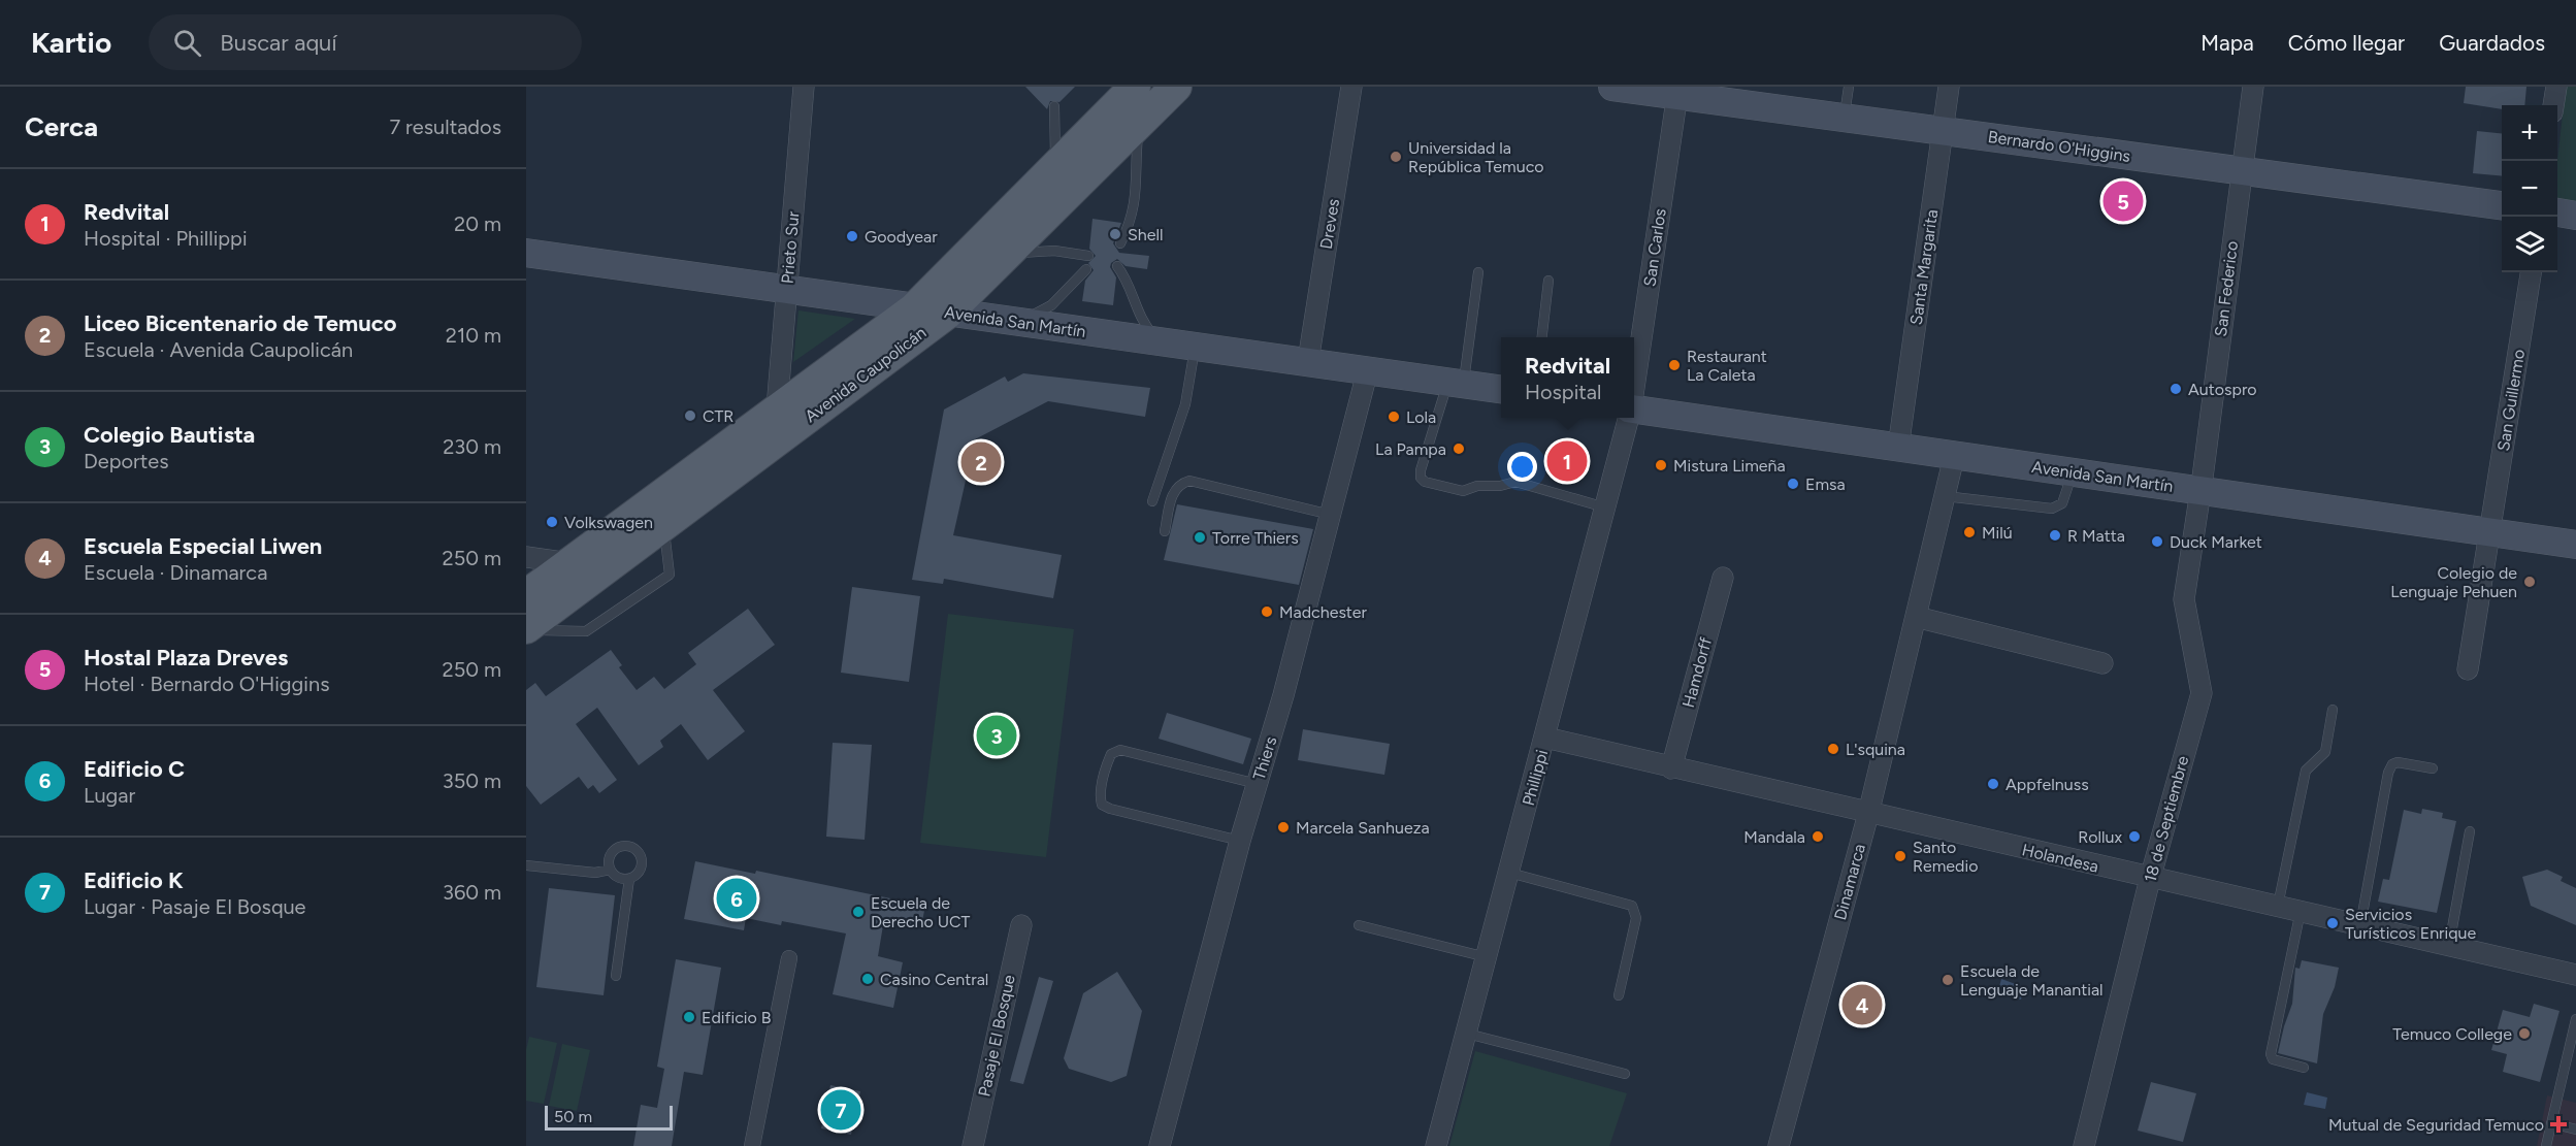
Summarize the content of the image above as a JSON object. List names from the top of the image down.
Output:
{
  "streets": {
    "main road": ["Bernardo O'Higgins", "Avenida San Martín", "Avenida Caupolicán"],
    "street": [
      "Dreves",
      "Prieto Sur",
      "San Carlos",
      "Santa Margarita",
      "San Federico",
      "San Guillermo",
      "Hamdorff",
      "Thiers",
      "Phillippi",
      "18 de Septiembre",
      "Holandesa",
      "Dinamarca",
      "Pasaje El Bosque"
    ]
  },
  "crossings": [
    ["Bernardo O'Higgins", "San Carlos"],
    ["Bernardo O'Higgins", "Santa Margarita"],
    ["Bernardo O'Higgins", "San Federico"],
    ["Dreves", "Avenida San Martín"],
    ["Prieto Sur", "Avenida San Martín"],
    ["Prieto Sur", "Avenida Caupolicán"],
    ["Santa Margarita", "Avenida San Martín"],
    ["San Federico", "Avenida San Martín"],
    ["San Federico", "18 de Septiembre"],
    ["Avenida San Martín", "Avenida Caupolicán"],
    ["Avenida San Martín", "San Guillermo"],
    ["Avenida San Martín", "Thiers"],
    ["Avenida San Martín", "18 de Septiembre"],
    ["Avenida San Martín", "Dinamarca"],
    ["Hamdorff", "Holandesa"],
    ["Phillippi", "Holandesa"],
    ["18 de Septiembre", "Holandesa"],
    ["Holandesa", "Dinamarca"]
  ],
  "places": {
    "other": [
      "Universidad la República Temuco",
      "Shell",
      "Goodyear",
      "Restaurant La Caleta",
      "Autospro",
      "CTR",
      "Lola",
      "La Pampa",
      "Mistura Limeña",
      "Emsa",
      "Volkswagen",
      "Milú",
      "R Matta",
      "Torre Thiers",
      "Duck Market",
      "Colegio de Lenguaje Pehuen",
      "Madchester",
      "L'squina",
      "Appfelnuss",
      "Marcela Sanhueza",
      "Mandala",
      "Rollux",
      "Santo Remedio",
      "Escuela de Derecho UCT",
      "Servicios Turísticos Enrique",
      "Casino Central",
      "Escuela de Lenguaje Manantial",
      "Edificio B",
      "Temuco College"
    ],
    "health": ["Mutual de Seguridad Temuco"]
  },
  "scale_bar": "50 m",
  "page": {
    "header": "Kartio",
    "search": "Buscar aquí",
    "nav": ["Mapa", "Cómo llegar", "Guardados"],
    "heading": ["Cerca", "7 resultados"],
    "map_buttons": ["+", "−"],
    "list": [
      {
        "mark": "1",
        "name": "Redvital",
        "note": "Hospital · Phillippi",
        "value": "20 m"
      },
      {
        "mark": "2",
        "name": "Liceo Bicentenario de Temuco",
        "note": "Escuela · Avenida Caupolicán",
        "value": "210 m"
      },
      {
        "mark": "3",
        "name": "Colegio Bautista",
        "note": "Deportes",
        "value": "230 m"
      },
      {
        "mark": "4",
        "name": "Escuela Especial Liwen",
        "note": "Escuela · Dinamarca",
        "value": "250 m"
      },
      {
        "mark": "5",
        "name": "Hostal Plaza Dreves",
        "note": "Hotel · Bernardo O'Higgins",
        "value": "250 m"
      },
      {
        "mark": "6",
        "name": "Edificio C",
        "note": "Lugar",
        "value": "350 m"
      },
      {
        "mark": "7",
        "name": "Edificio K",
        "note": "Lugar · Pasaje El Bosque",
        "value": "360 m"
      }
    ],
    "pins": [
      "5",
      "1",
      "2",
      "3",
      "6",
      "4",
      "7"
    ],
    "popup": ["Redvital", "Hospital"],
    "scale": "50 m"
  }
}
